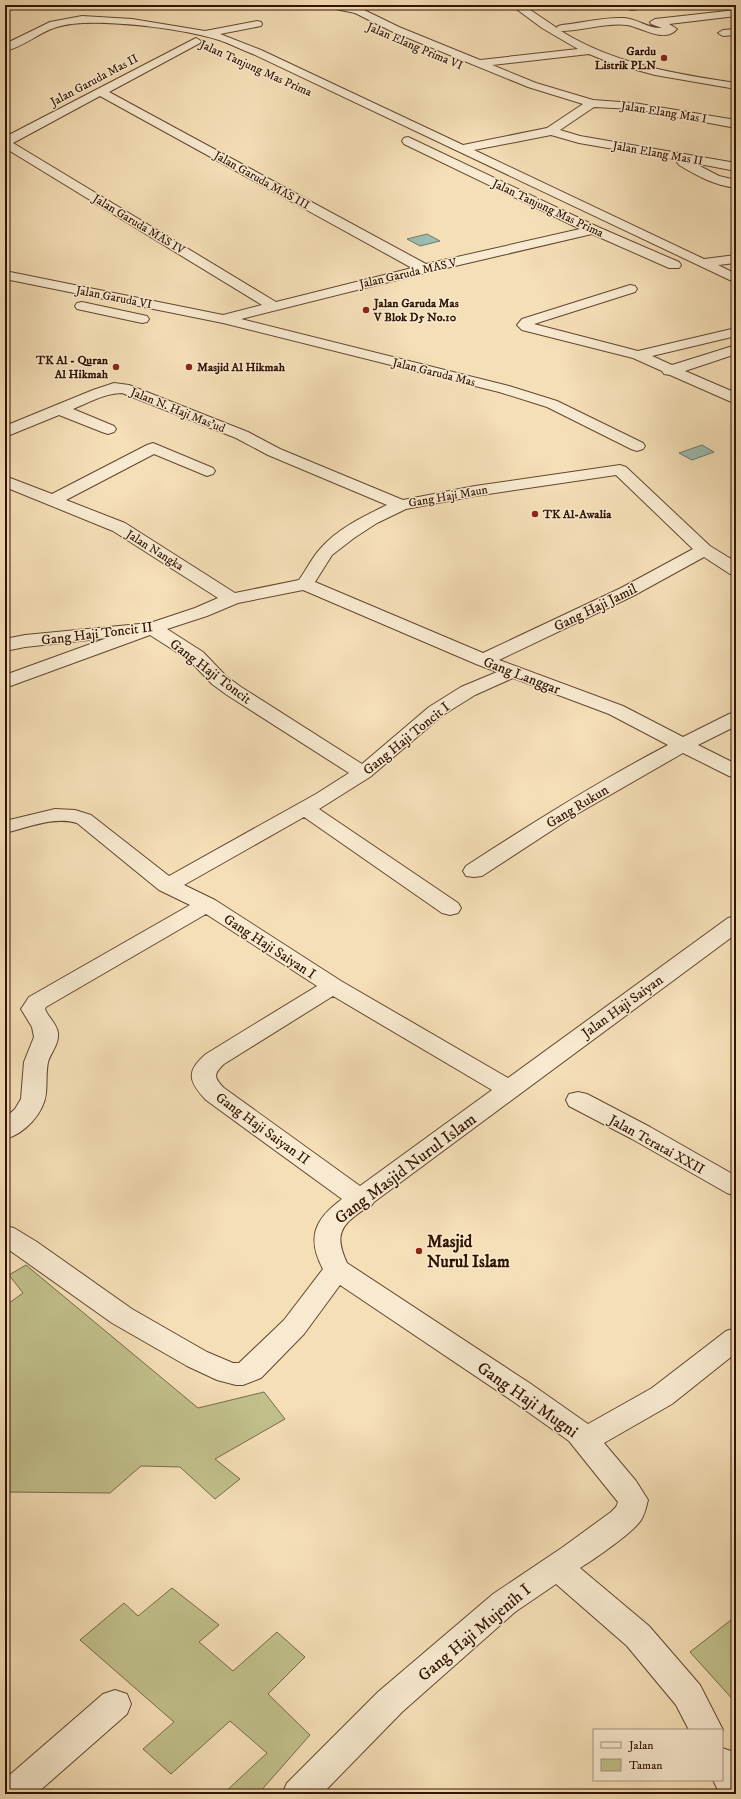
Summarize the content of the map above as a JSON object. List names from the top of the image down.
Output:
{
  "streets": {
    "street": [
      "Jalan Elang Prima VI",
      "Jalan Tanjung Mas Prima",
      "Jalan Garuda Mas II",
      "Jalan Elang Mas I",
      "Jalan Elang Mas II",
      "Jalan Garuda MAS III",
      "Jalan Garuda MAS IV",
      "Jalan Garuda MAS V",
      "Jalan Garuda VI",
      "Jalan Garuda Mas",
      "Jalan N. Haji Mas'ud",
      "Gang Haji Maun",
      "Jalan Nangka",
      "Gang Haji Jamil",
      "Gang Haji Toncit II",
      "Gang Haji Toncit",
      "Gang Langgar",
      "Gang Haji Toncit I",
      "Gang Rukun",
      "Gang Haji Saiyan I",
      "Jalan Haji Saiyan",
      "Gang Haji Saiyan II",
      "Jalan Teratai XXII",
      "Gang Masjid Nurul Islam",
      "Gang Haji Mugni",
      "Gang Haji Mujenih I"
    ]
  },
  "crossings": [
    ["Jalan Elang Prima VI", "Jalan Elang Mas I"],
    ["Jalan Elang Prima VI", "Jalan Elang Mas II"],
    ["Jalan Tanjung Mas Prima", "Jalan Garuda Mas II"],
    ["Jalan Tanjung Mas Prima", "Jalan Elang Mas II"],
    ["Jalan Tanjung Mas Prima", "Jalan Garuda MAS V"],
    ["Jalan Garuda Mas II", "Jalan Garuda MAS III"],
    ["Jalan Garuda Mas II", "Jalan Garuda MAS IV"],
    ["Jalan Elang Mas I", "Jalan Elang Mas II"],
    ["Jalan Garuda MAS III", "Jalan Garuda MAS V"],
    ["Jalan Garuda MAS IV", "Jalan Garuda MAS V"],
    ["Jalan Garuda MAS V", "Jalan Garuda VI"],
    ["Jalan Garuda MAS V", "Jalan Garuda Mas"],
    ["Jalan Garuda VI", "Jalan Garuda Mas"],
    ["Jalan N. Haji Mas'ud", "Gang Haji Maun"],
    ["Gang Haji Maun", "Gang Haji Jamil"],
    ["Gang Haji Maun", "Gang Langgar"],
    ["Jalan Nangka", "Gang Haji Toncit II"],
    ["Gang Haji Jamil", "Gang Langgar"],
    ["Gang Haji Toncit II", "Gang Haji Toncit"],
    ["Gang Haji Toncit", "Gang Haji Toncit I"],
    ["Gang Langgar", "Gang Haji Toncit I"],
    ["Gang Langgar", "Gang Rukun"],
    ["Gang Haji Saiyan I", "Jalan Haji Saiyan"],
    ["Gang Haji Saiyan I", "Gang Haji Saiyan II"],
    ["Gang Haji Saiyan I", "Gang Masjid Nurul Islam"],
    ["Jalan Haji Saiyan", "Gang Masjid Nurul Islam"],
    ["Gang Haji Saiyan II", "Gang Masjid Nurul Islam"],
    ["Gang Masjid Nurul Islam", "Gang Haji Mugni"],
    ["Gang Haji Mugni", "Gang Haji Mujenih I"]
  ],
  "places": [
    "Gardu Listrik PLN",
    "Jalan Garuda Mas V Blok D5 No.10",
    "TK Al - Quran Al Hikmah",
    "Masjid Al Hikmah",
    "TK Al-Awalia",
    "Masjid Nurul Islam"
  ],
  "legend": ["Jalan", "Taman"]
}
